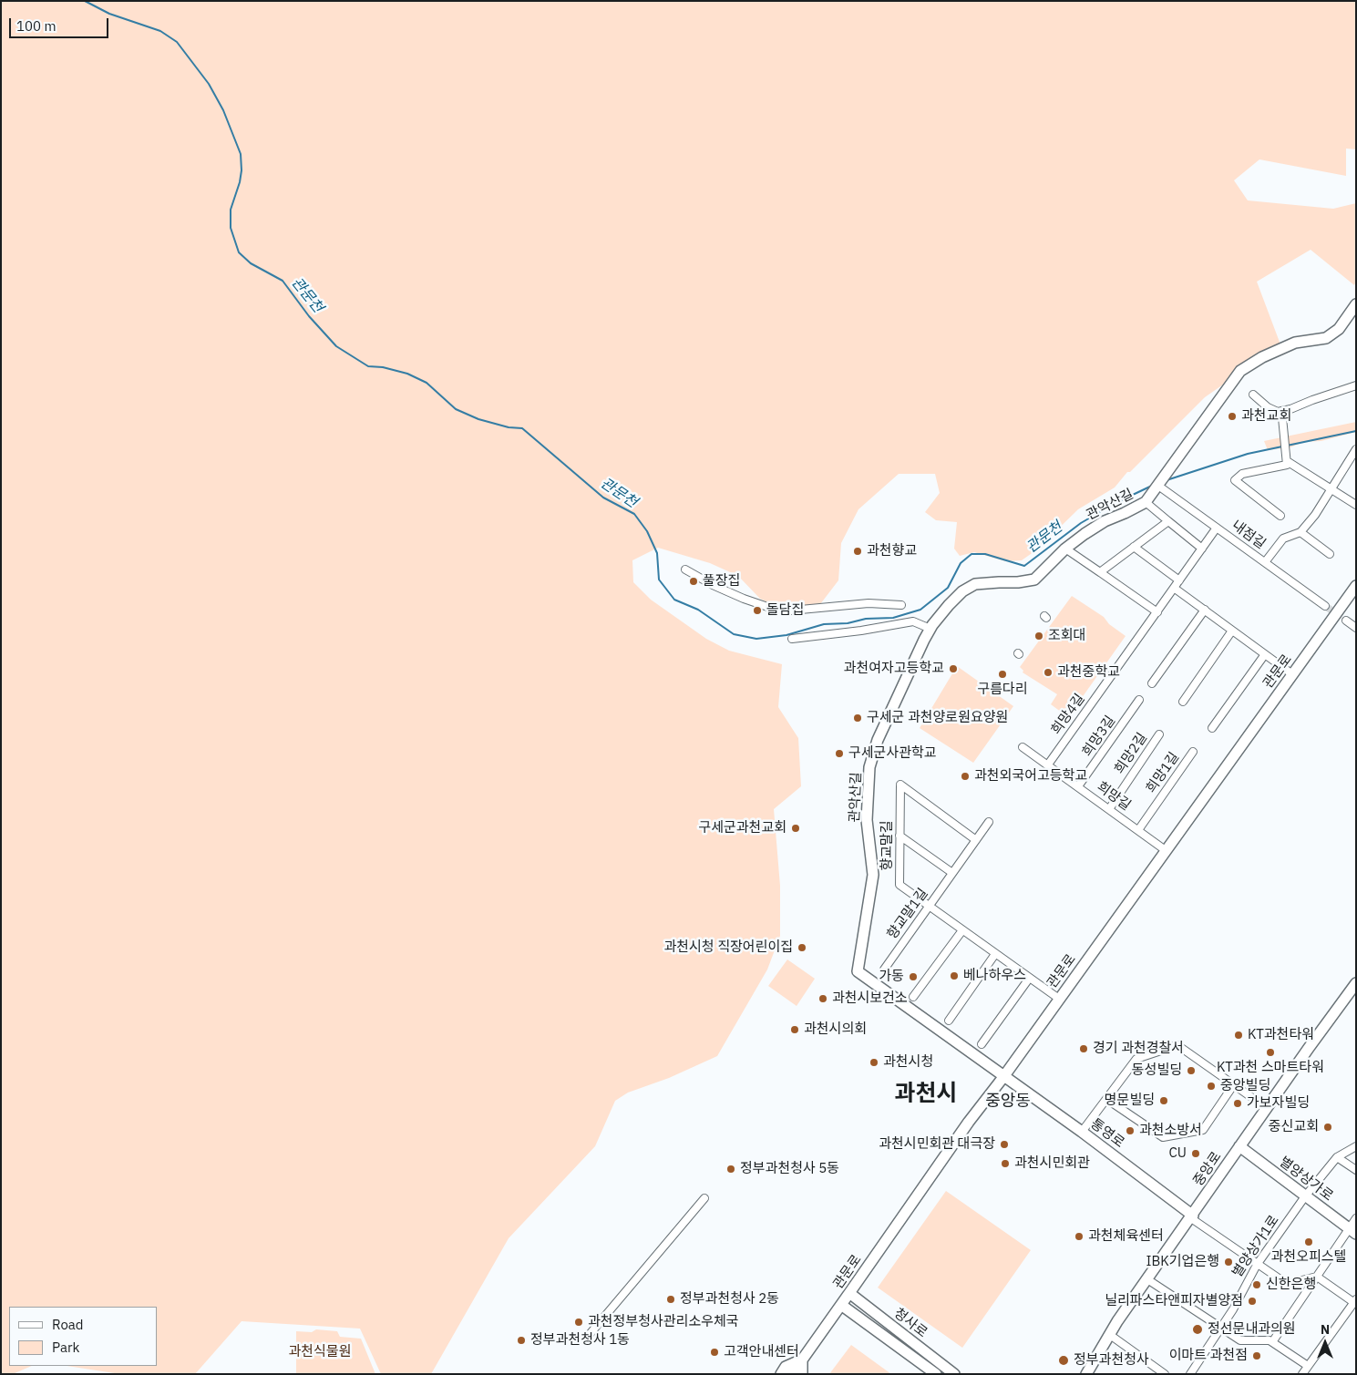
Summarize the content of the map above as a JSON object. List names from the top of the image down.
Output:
{
  "streets": {
    "street": [
      "관악산길",
      "내점길",
      "관문로",
      "희망4길",
      "희망3길",
      "희망2길",
      "희망1길",
      "희망길",
      "향교말길",
      "향교말1길",
      "통영로",
      "중앙로",
      "별양상가로",
      "별양상가1로",
      "청사로"
    ]
  },
  "crossings": [
    ["관악산길", "내점길"],
    ["관악산길", "관문로"],
    ["관악산길", "통영로"],
    ["내점길", "희망4길"],
    ["관문로", "희망길"],
    ["관문로", "향교말길"],
    ["관문로", "통영로"],
    ["관문로", "청사로"],
    ["희망4길", "희망길"],
    ["희망3길", "희망길"],
    ["희망2길", "희망길"],
    ["희망1길", "희망길"],
    ["향교말길", "향교말1길"],
    ["통영로", "중앙로"],
    ["중앙로", "별양상가로"],
    ["별양상가로", "별양상가1로"]
  ],
  "districts": ["과천시", "중앙동"],
  "water": ["관문천"],
  "parks": ["과천식물원"],
  "places": [
    "과천교회",
    "과천향교",
    "풀장집",
    "돌담집",
    "조회대",
    "과천여자고등학교",
    "과천중학교",
    "구름다리",
    "구세군 과천양로원요양원",
    "구세군사관학교",
    "과천외국어고등학교",
    "구세군과천교회",
    "과천시청 직장어린이집",
    "베나하우스",
    "가동",
    "과천시보건소",
    "과천시의회",
    "KT과천타워",
    "경기 과천경찰서",
    "KT과천 스마트타워",
    "과천시청",
    "동성빌딩",
    "중앙빌딩",
    "명문빌딩",
    "가보자빌딩",
    "중신교회",
    "과천소방서",
    "과천시민회관 대극장",
    "CU",
    "과천시민회관",
    "정부과천청사 5동",
    "과천체육센터",
    "과천오피스텔",
    "IBK기업은행",
    "신한은행",
    "정부과천청사 2동",
    "닐리파스타앤피자별양점",
    "과천정부청사관리소우체국",
    "정선문내과의원",
    "정부과천청사 1동",
    "고객안내센터",
    "이마트 과천점",
    "정부과천청사"
  ],
  "legend": ["Road", "Park"],
  "scale_bar": "100 m",
  "north": "top"
}
